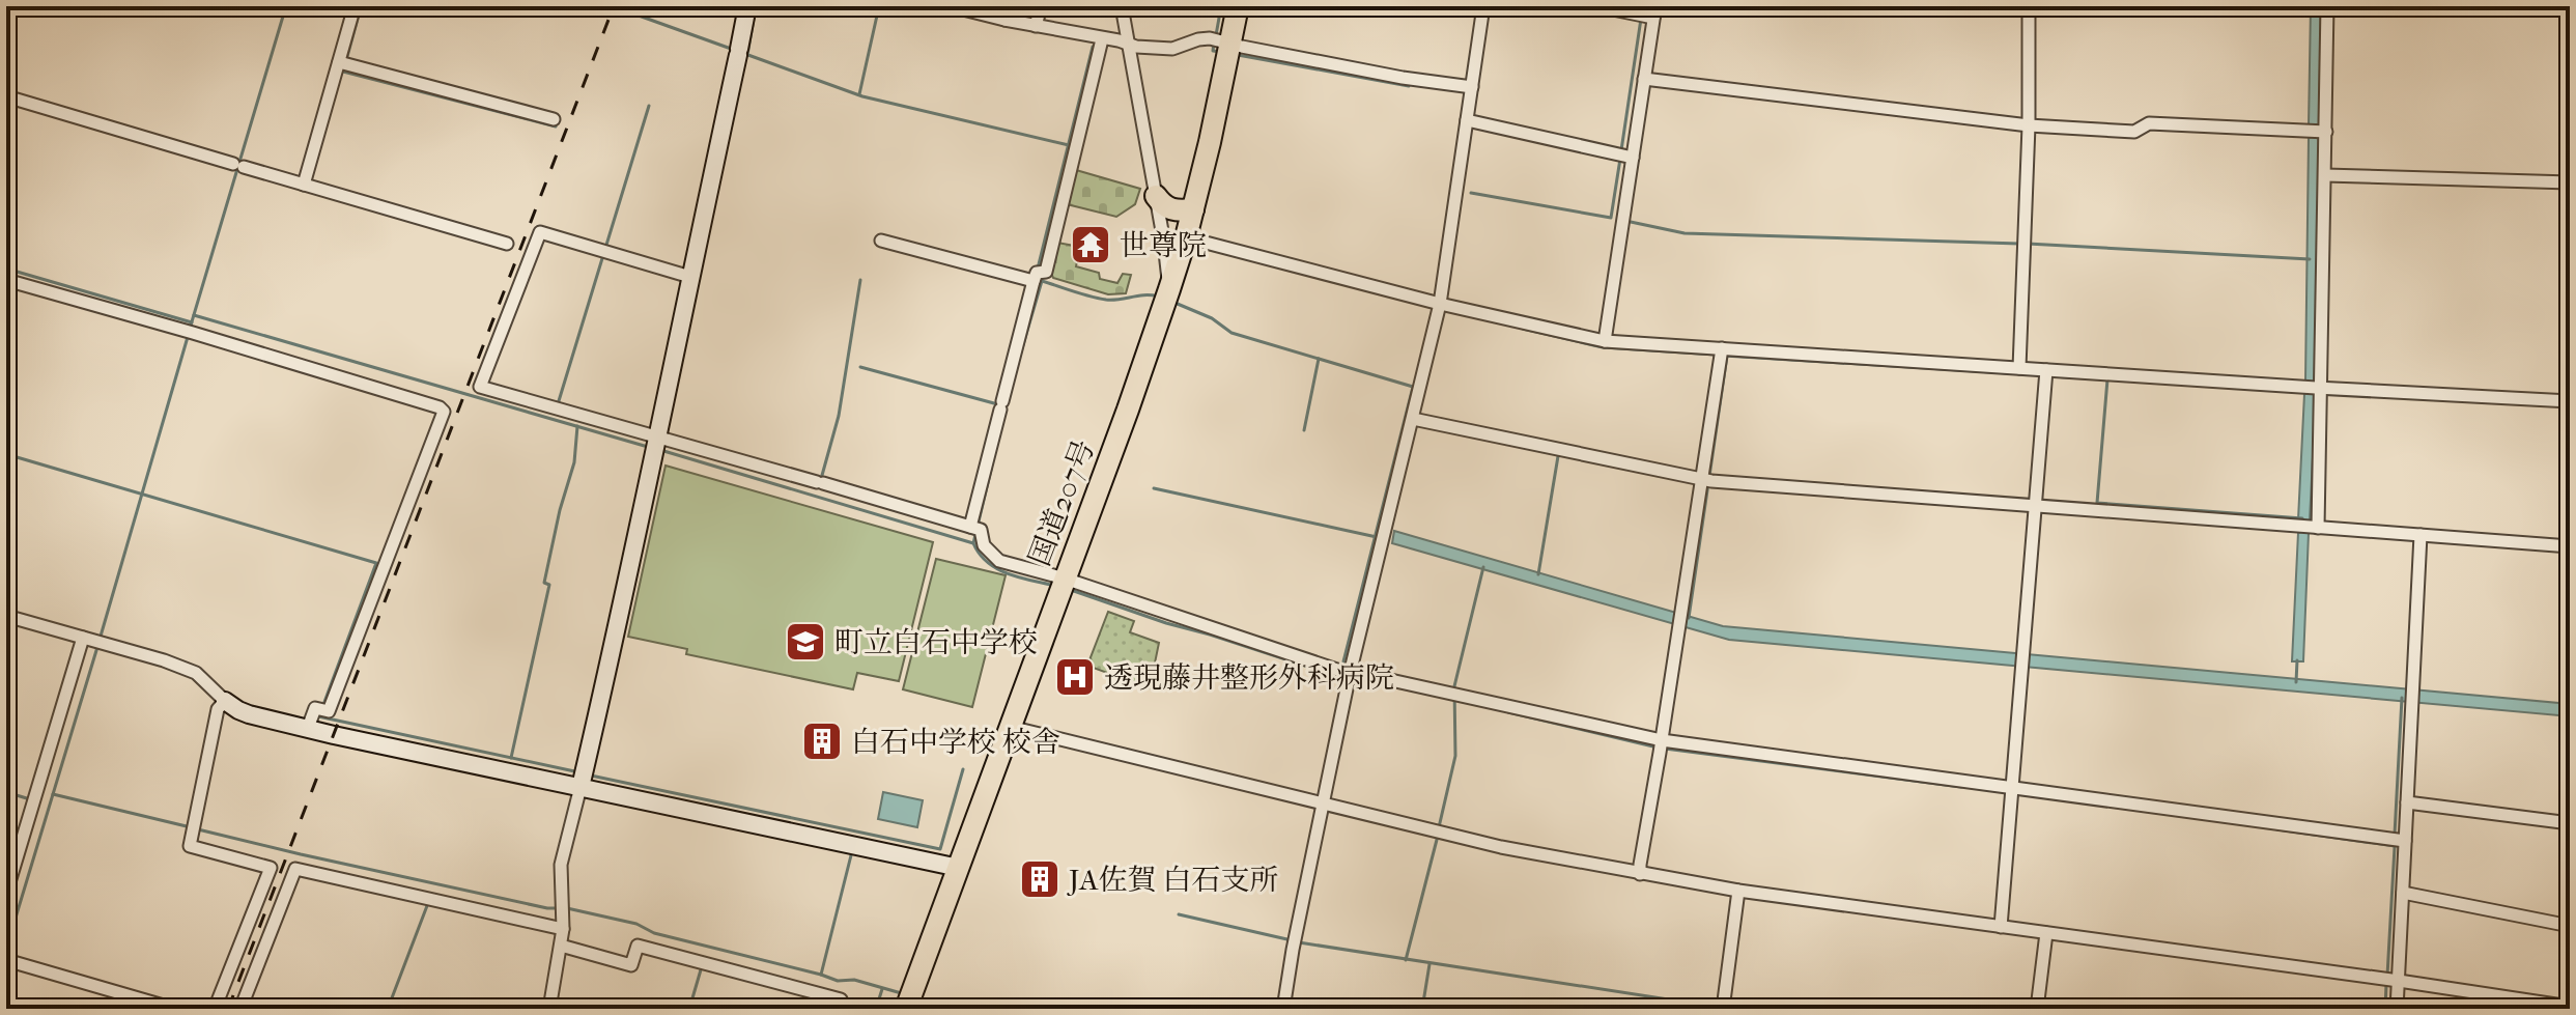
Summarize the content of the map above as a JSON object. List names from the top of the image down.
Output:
{
  "streets": {
    "highway": ["国道207号"]
  },
  "places": {
    "temple": ["世尊院"],
    "school or university": ["町立白石中学校"],
    "hospital": ["透現藤井整形外科病院"],
    "building": ["白石中学校 校舎", "JA佐賀 白石支所"]
  }
}
